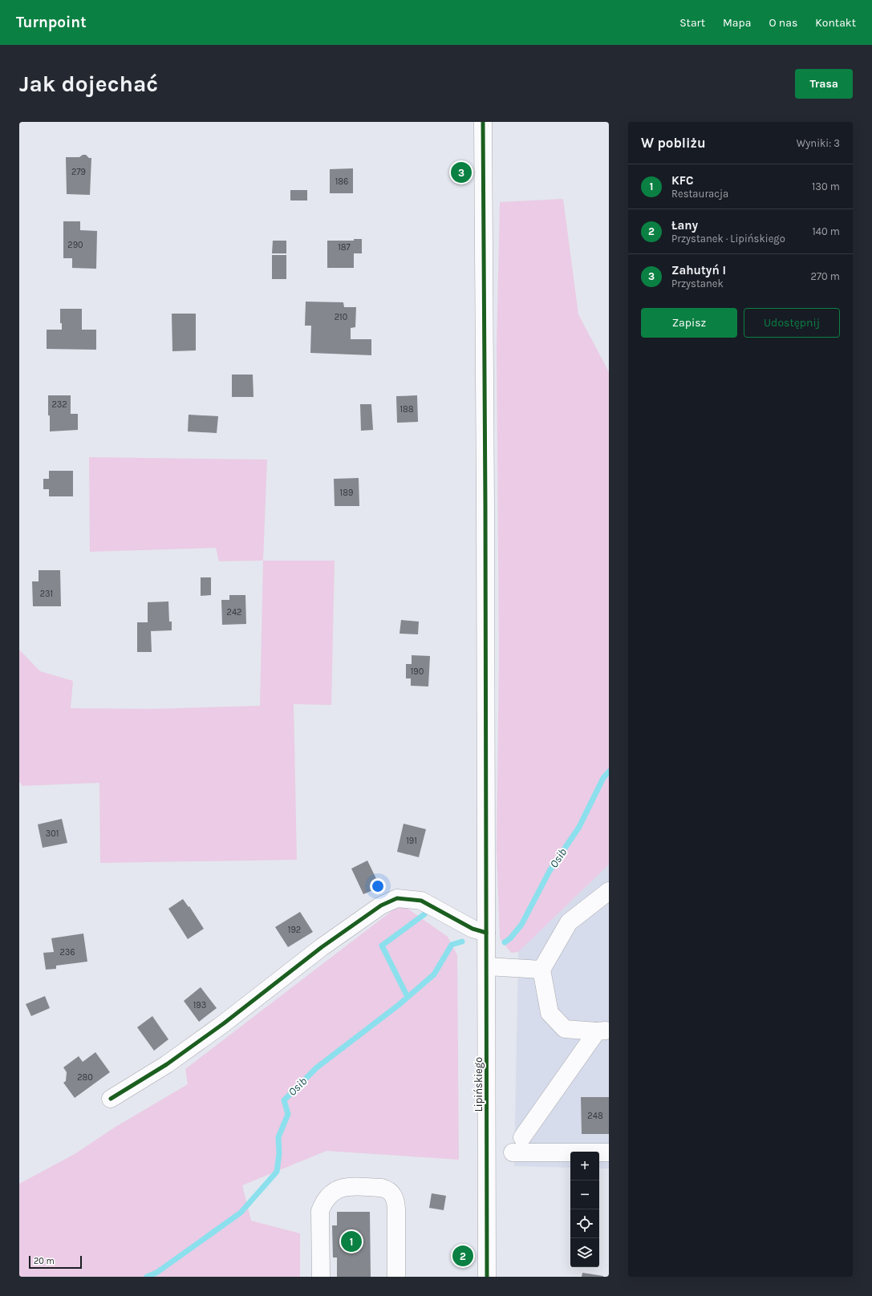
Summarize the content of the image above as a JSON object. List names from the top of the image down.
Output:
{
  "streets": {
    "main road": ["Lipińskiego"]
  },
  "water": ["Osib"],
  "house_numbers": [
    "279",
    "186",
    "290",
    "187",
    "210",
    "232",
    "188",
    "189",
    "231",
    "242",
    "190",
    "301",
    "191",
    "192",
    "236",
    "193",
    "280",
    "248"
  ],
  "scale_bar": "20 m",
  "page": {
    "header": "Turnpoint",
    "nav": [
      "Start",
      "Mapa",
      "O nas",
      "Kontakt"
    ],
    "buttons": [
      "Trasa",
      ["Zapisz", "Udostępnij"]
    ],
    "title": "Jak dojechać",
    "heading": ["W pobliżu", "Wyniki: 3"],
    "pins": ["3", "1", "2"],
    "list": [
      {
        "mark": "1",
        "name": "KFC",
        "note": "Restauracja",
        "value": "130 m"
      },
      {
        "mark": "2",
        "name": "Łany",
        "note": "Przystanek · Lipińskiego",
        "value": "140 m"
      },
      {
        "mark": "3",
        "name": "Zahutyń I",
        "note": "Przystanek",
        "value": "270 m"
      }
    ],
    "map_buttons": ["+", "−"],
    "scale": "20 m"
  }
}
